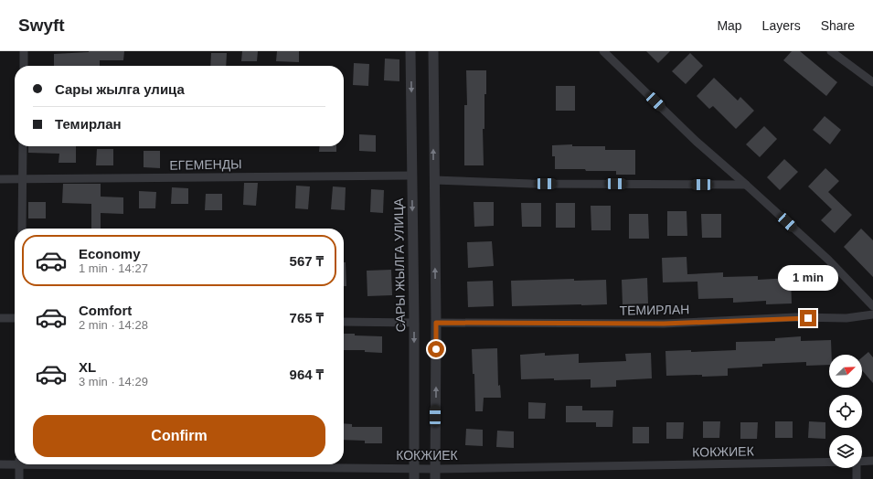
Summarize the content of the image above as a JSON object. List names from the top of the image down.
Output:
{
  "streets": {
    "street": [
      "ЕГЕМЕНДЫ",
      "САРЫ ЖЫЛГА УЛИЦА",
      "ТЕМИРЛАН",
      "КОКЖИЕК"
    ]
  },
  "crossings": [
    ["ЕГЕМЕНДЫ", "САРЫ ЖЫЛГА УЛИЦА"],
    ["САРЫ ЖЫЛГА УЛИЦА", "КОКЖИЕК"]
  ],
  "north": "top right",
  "page": {
    "header": "Swyft",
    "nav": ["Map", "Layers", "Share"],
    "banner": ["Сары жылга улица", "Темирлан"],
    "list": [
      {
        "name": "Economy",
        "note": "1 min · 14:27",
        "value": "567 ₸"
      },
      {
        "name": "Comfort",
        "note": "2 min · 14:28",
        "value": "765 ₸"
      },
      {
        "name": "XL",
        "note": "3 min · 14:29",
        "value": "964 ₸"
      }
    ],
    "bubble": "1 min",
    "buttons": "Confirm"
  }
}
